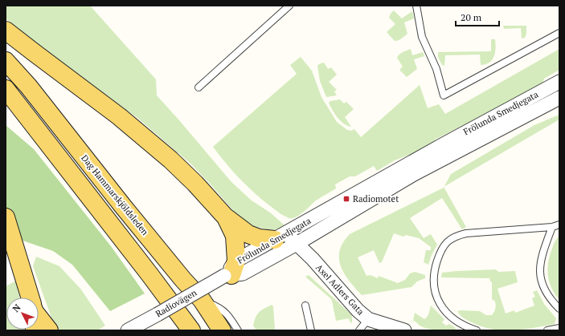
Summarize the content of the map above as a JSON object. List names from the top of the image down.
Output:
{
  "streets": {
    "main road": ["Dag Hammarskjöldsleden"],
    "street": ["Frölunda Smedjegata", "Axel Adlers Gata", "Radiovägen"]
  },
  "crossings": [
    ["Frölunda Smedjegata", "Axel Adlers Gata"],
    ["Frölunda Smedjegata", "Radiovägen"]
  ],
  "places": {
    "transit": ["Radiomotet"]
  },
  "scale_bar": "20 m",
  "north": "top left"
}
